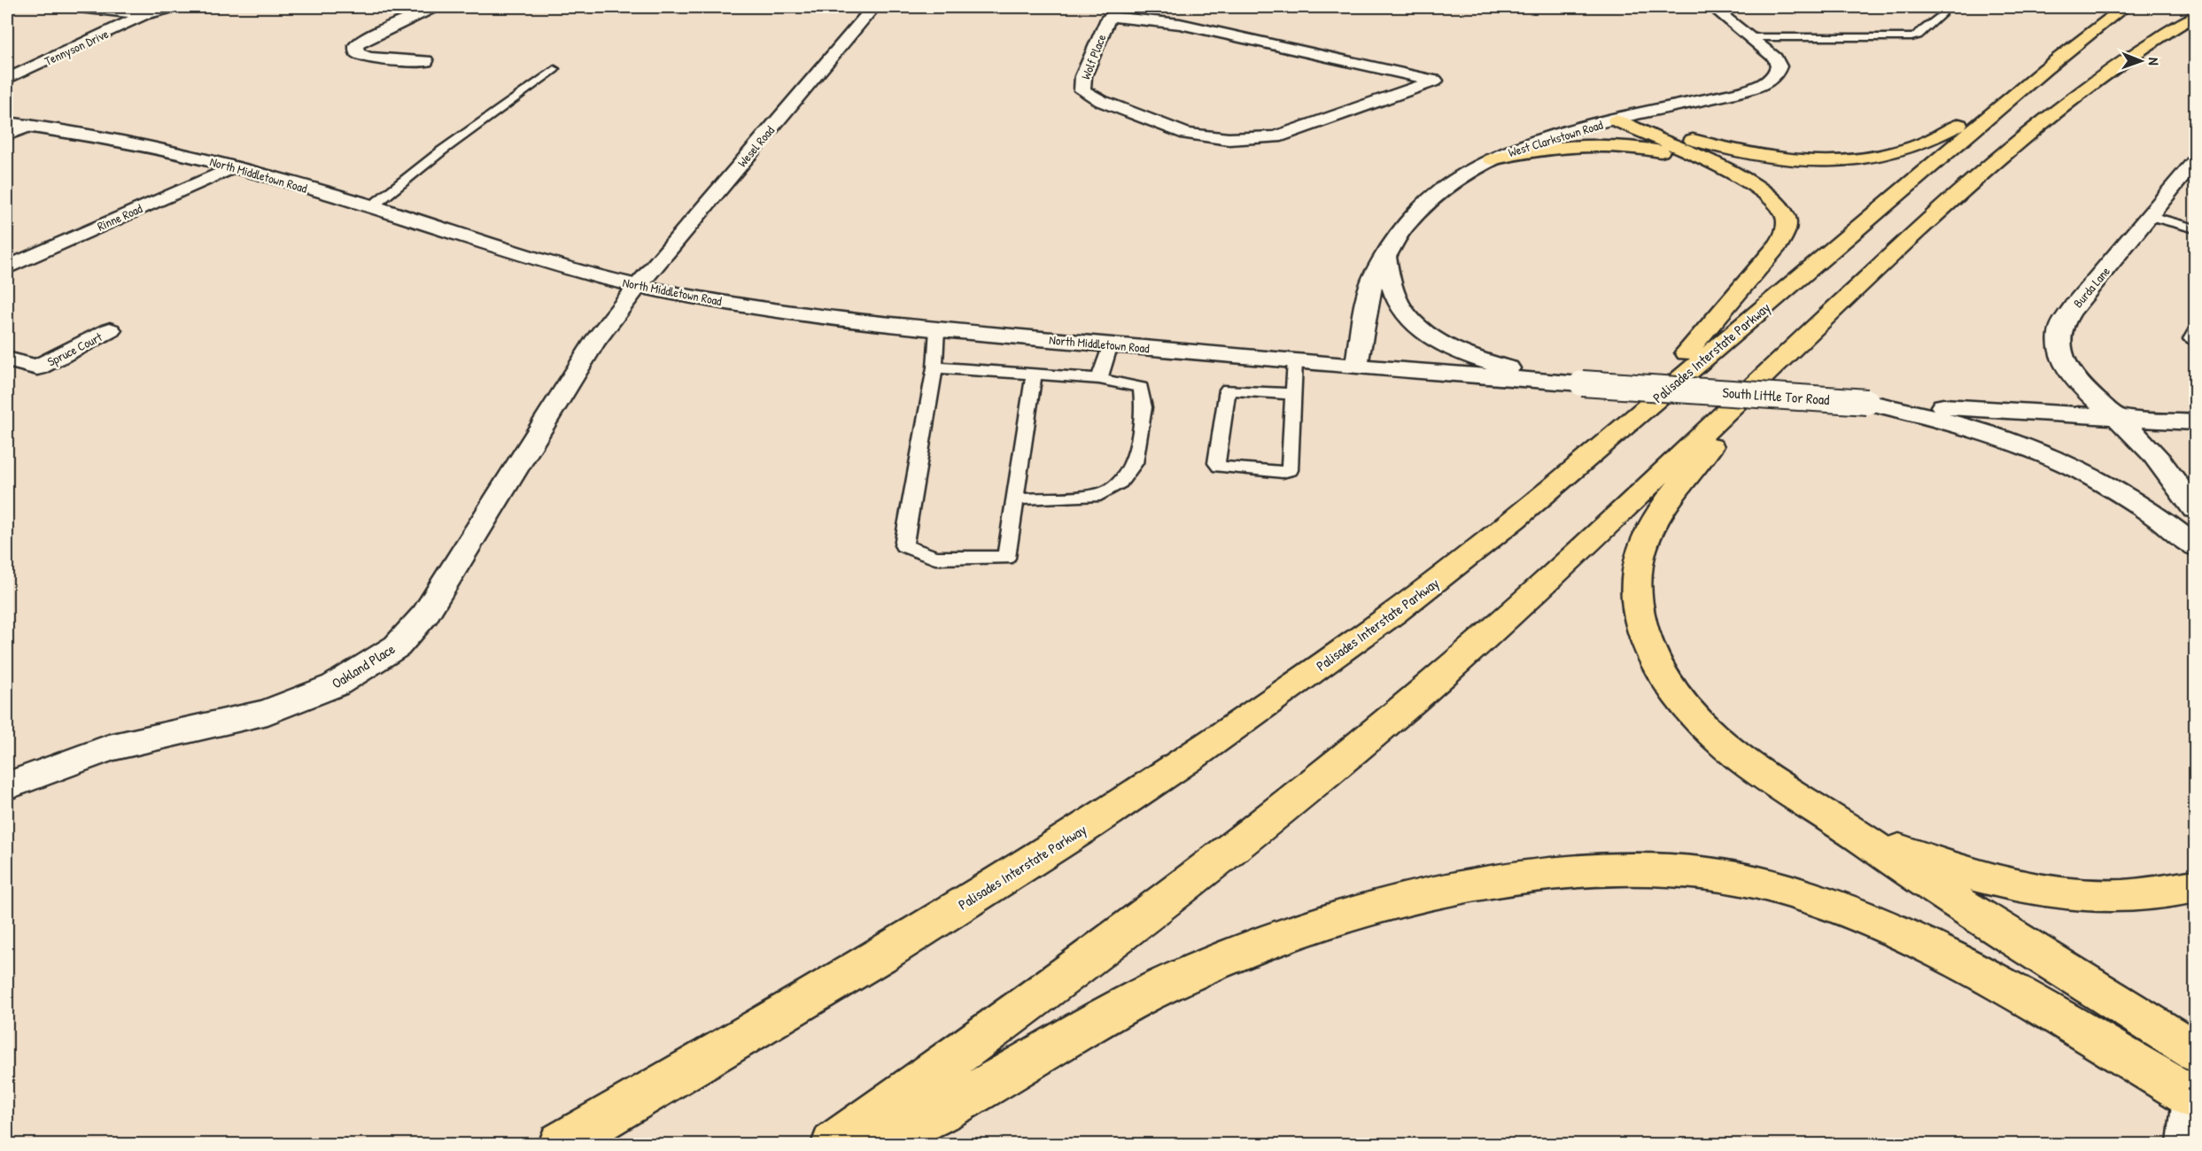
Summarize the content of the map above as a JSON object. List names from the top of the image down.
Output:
{
  "streets": {
    "highway": ["Palisades Interstate Parkway"],
    "street": [
      "Tennyson Drive",
      "Wolf Place",
      "West Clarkstown Road",
      "Wesel Road",
      "North Middletown Road",
      "Rinne Road",
      "Burda Lane",
      "Spruce Court",
      "South Little Tor Road",
      "Oakland Place"
    ]
  },
  "crossings": [
    ["West Clarkstown Road", "North Middletown Road"],
    ["West Clarkstown Road", "South Little Tor Road"],
    ["Wesel Road", "North Middletown Road"],
    ["Wesel Road", "Oakland Place"],
    ["North Middletown Road", "Rinne Road"],
    ["North Middletown Road", "South Little Tor Road"],
    ["North Middletown Road", "Oakland Place"],
    ["Burda Lane", "South Little Tor Road"]
  ],
  "north": "right"
}
